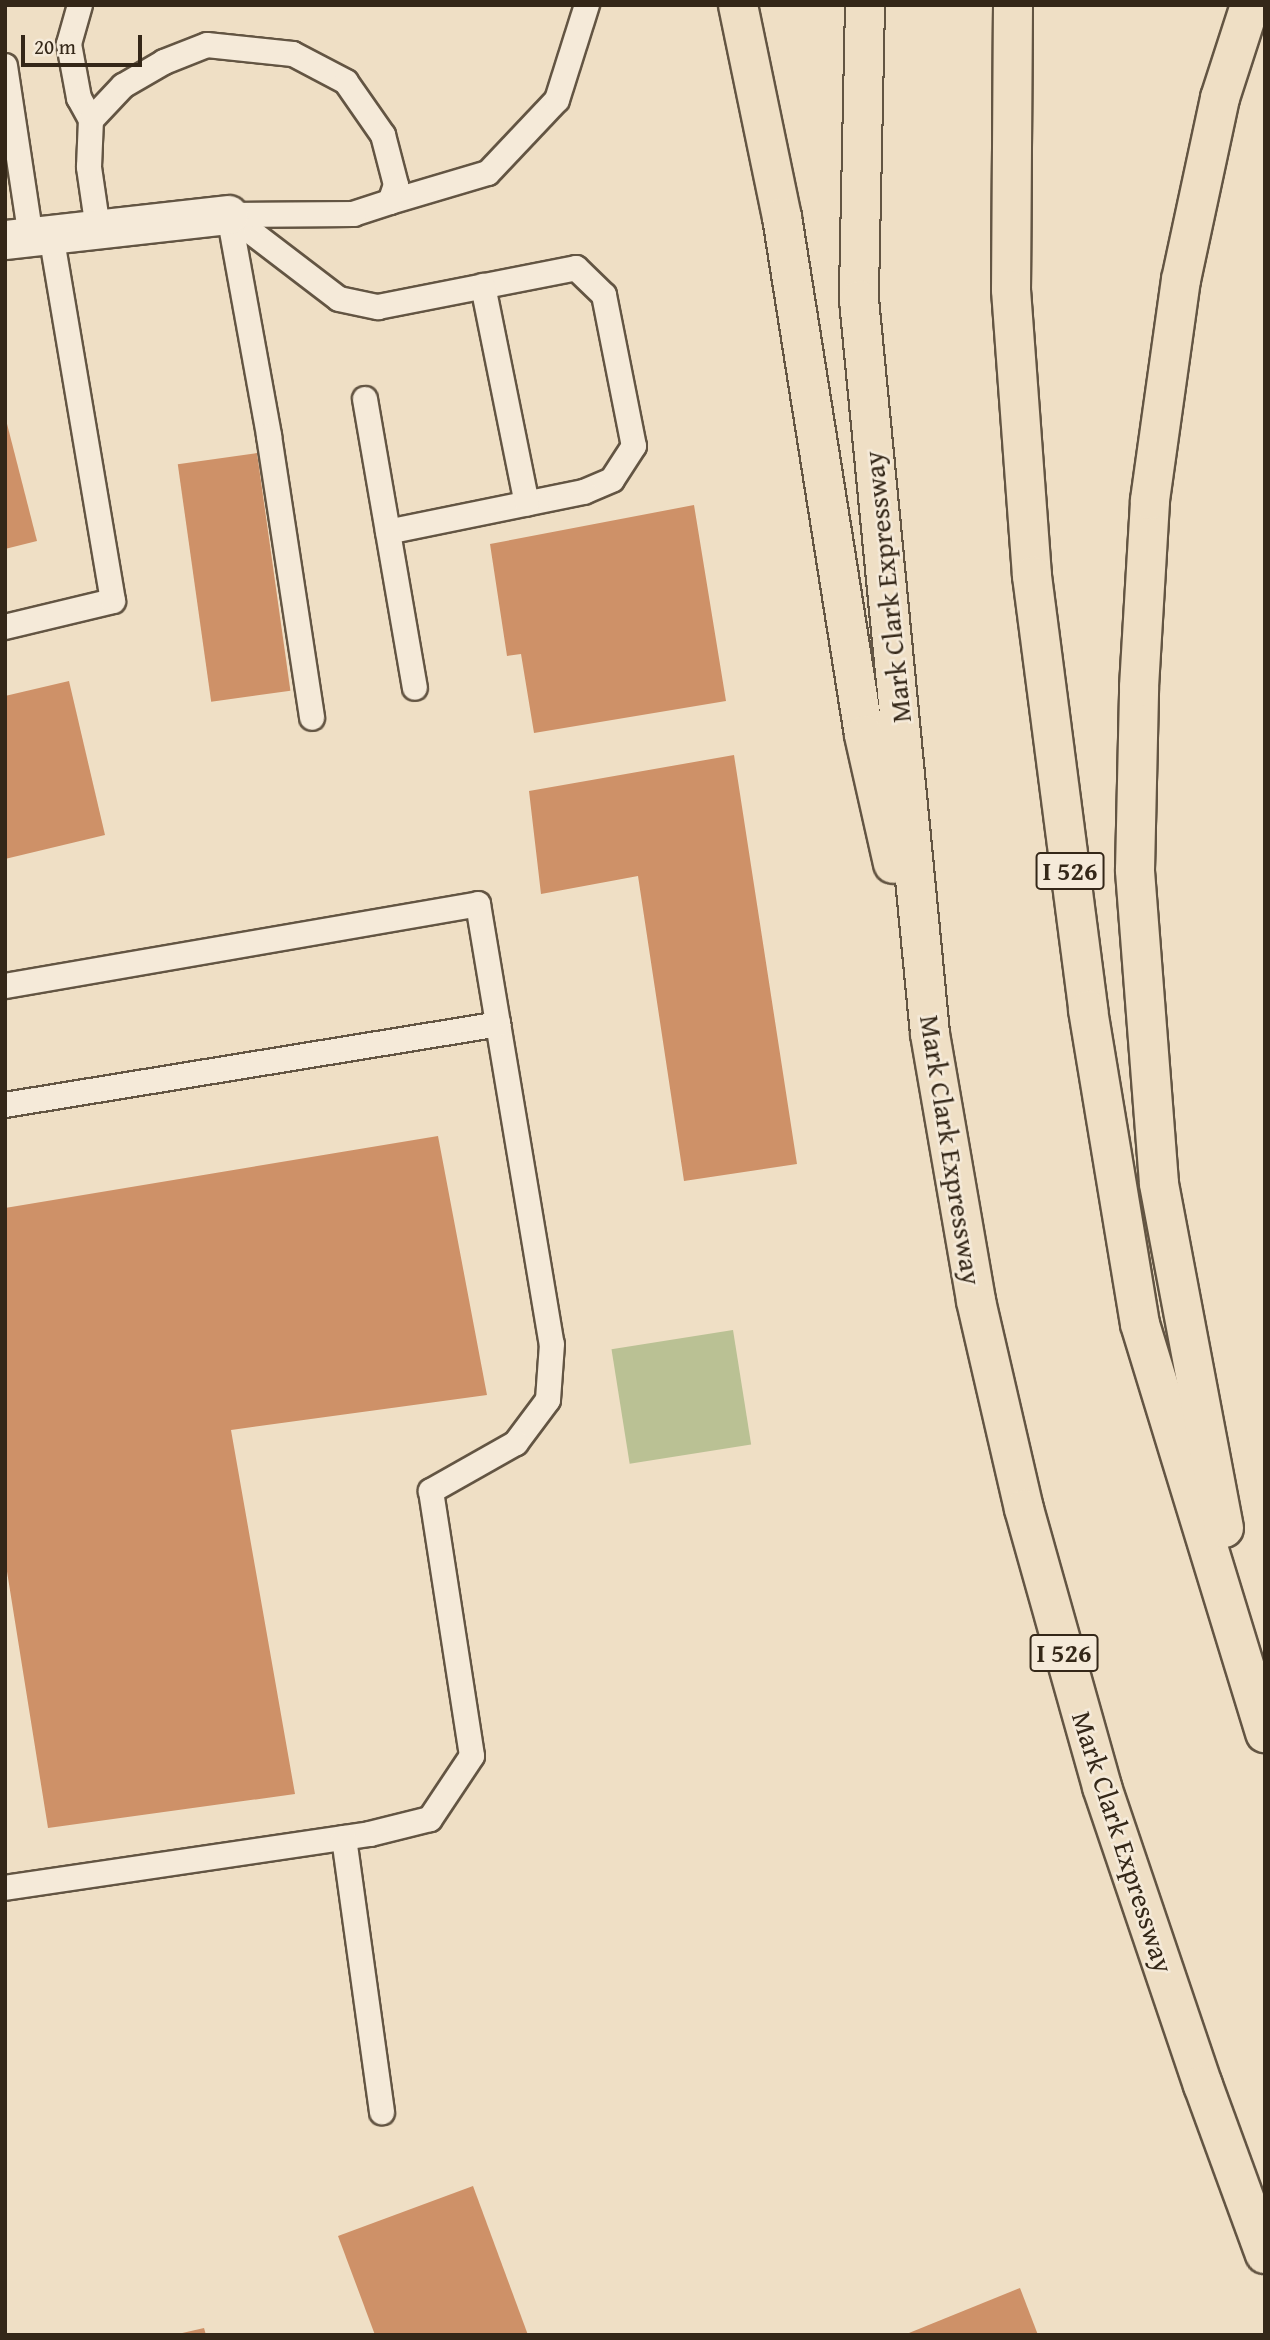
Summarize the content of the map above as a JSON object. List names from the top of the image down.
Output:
{
  "streets": {
    "highway": ["Mark Clark Expressway", "I 526"]
  },
  "scale_bar": "20 m"
}
